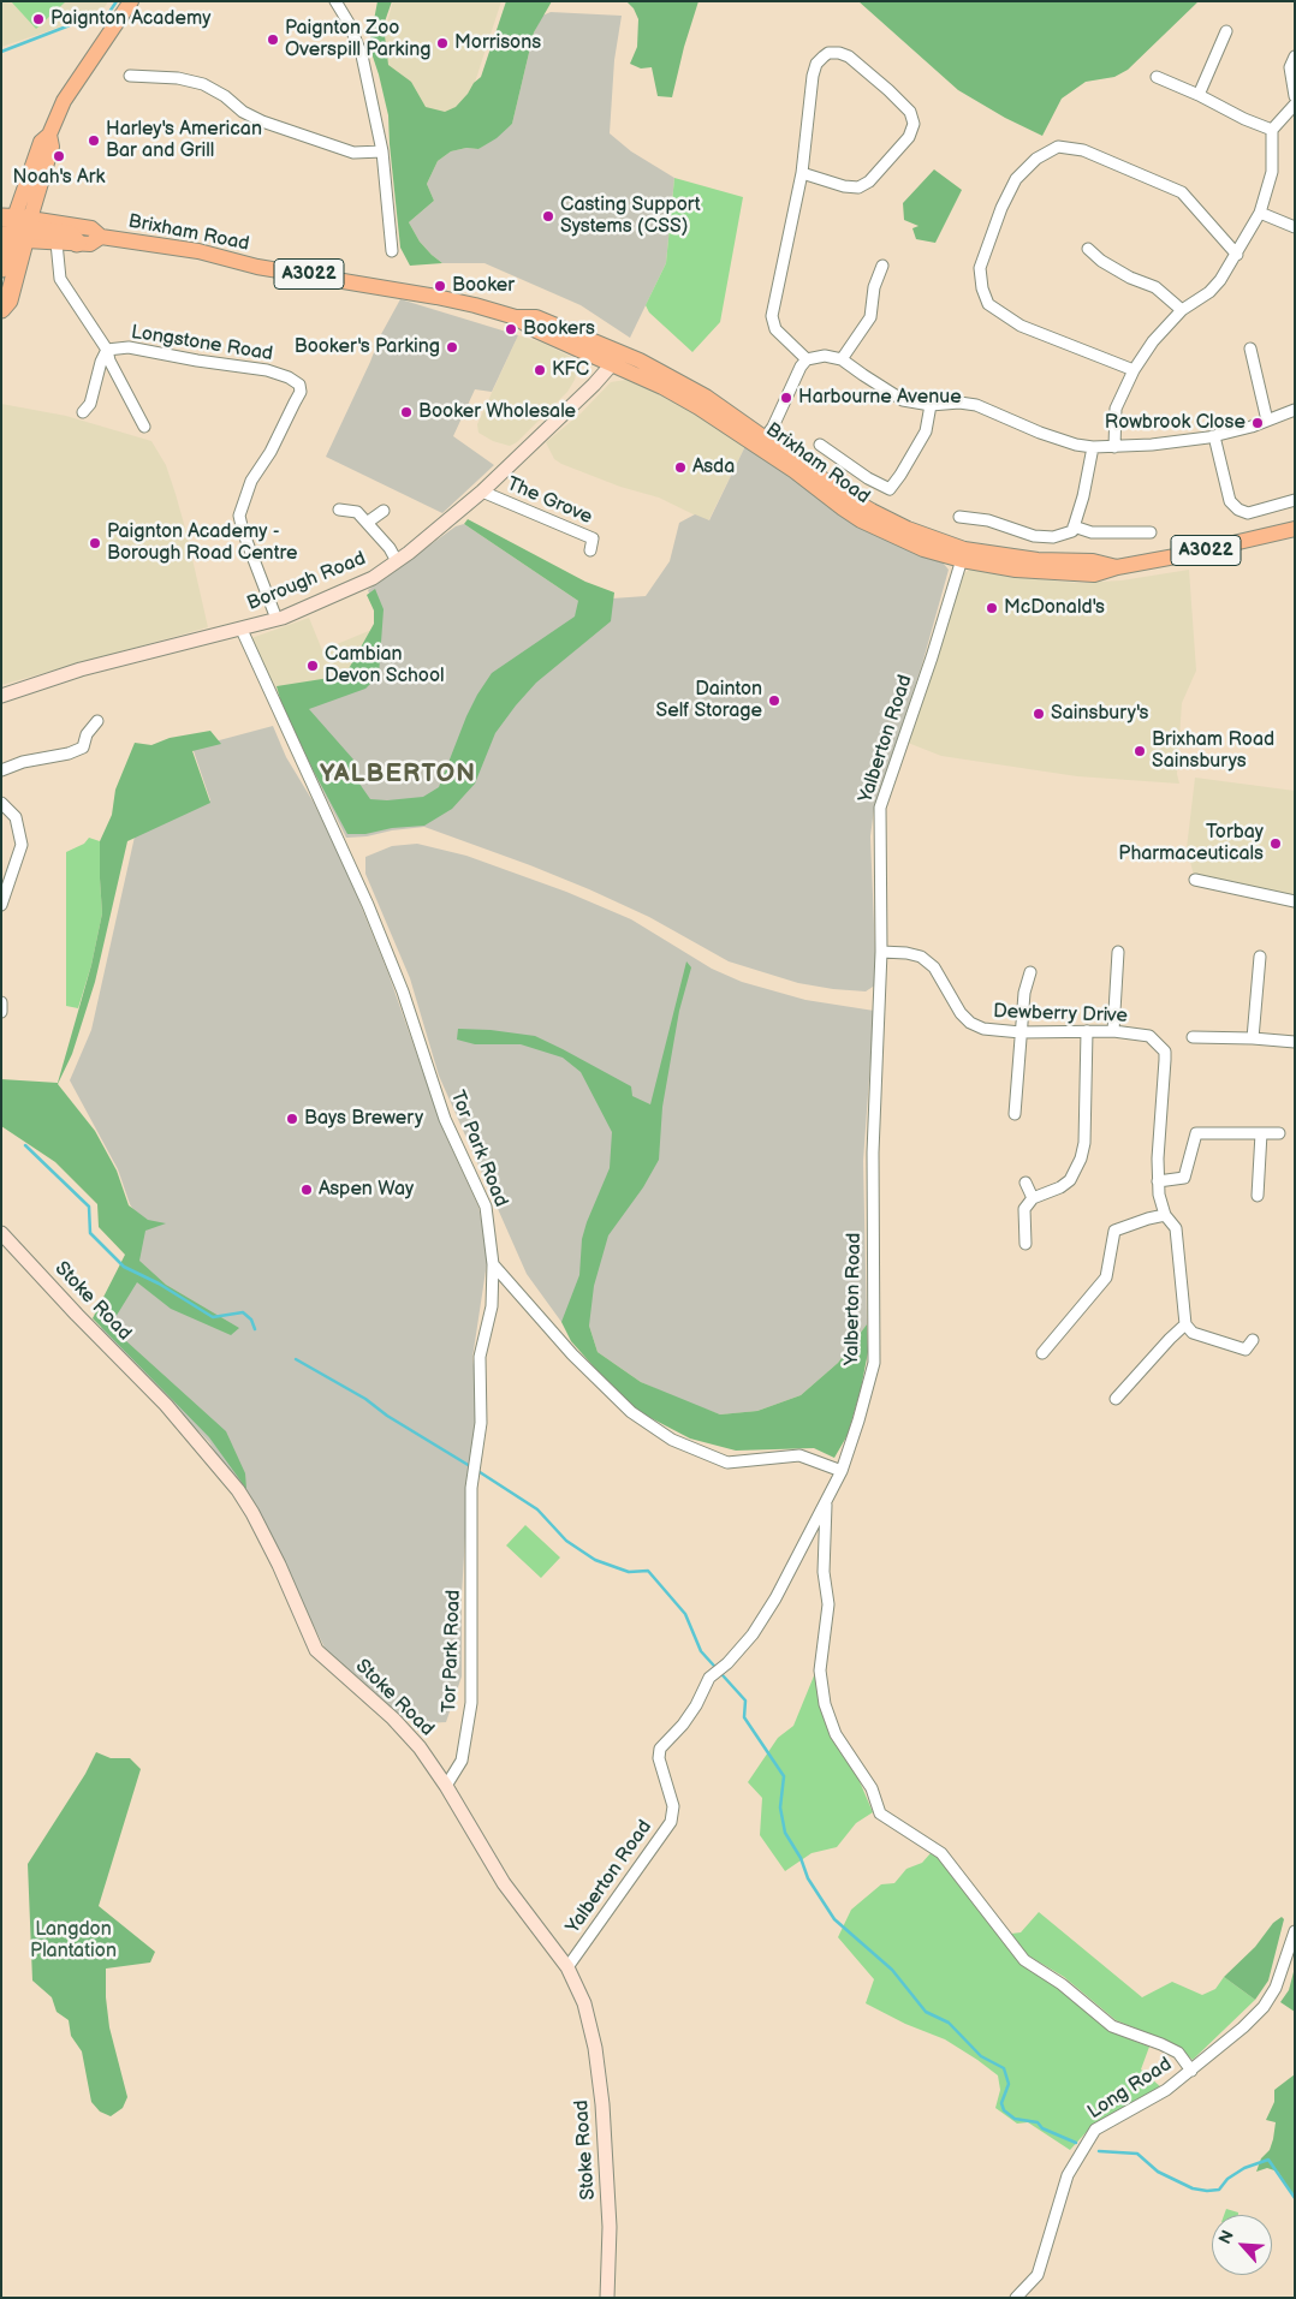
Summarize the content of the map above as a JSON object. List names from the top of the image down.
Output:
{
  "streets": {
    "main road": ["Brixham Road", "A3022"],
    "street": [
      "Longstone Road",
      "The Grove",
      "Borough Road",
      "Yalberton Road",
      "Dewberry Drive",
      "Tor Park Road",
      "Stoke Road",
      "Long Road"
    ]
  },
  "crossings": [
    ["Brixham Road", "Longstone Road"],
    ["Brixham Road", "Borough Road"],
    ["Brixham Road", "Yalberton Road"],
    ["Longstone Road", "Borough Road"],
    ["The Grove", "Borough Road"],
    ["Borough Road", "Tor Park Road"],
    ["Yalberton Road", "Dewberry Drive"],
    ["Yalberton Road", "Stoke Road"],
    ["Tor Park Road", "Stoke Road"]
  ],
  "districts": ["YALBERTON"],
  "parks": ["Langdon Plantation"],
  "places": [
    "Paignton Academy",
    "Paignton Zoo Overspill Parking",
    "Morrisons",
    "Harley's American Bar and Grill",
    "Noah's Ark",
    "Casting Support Systems (CSS)",
    "Booker",
    "Bookers",
    "Booker's Parking",
    "KFC",
    "Harbourne Avenue",
    "Booker Wholesale",
    "Rowbrook Close",
    "Asda",
    "Paignton Academy - Borough Road Centre",
    "McDonald's",
    "Cambian Devon School",
    "Dainton Self Storage",
    "Sainsbury's",
    "Brixham Road Sainsburys",
    "Torbay Pharmaceuticals",
    "Bays Brewery",
    "Aspen Way"
  ],
  "north": "top left"
}
